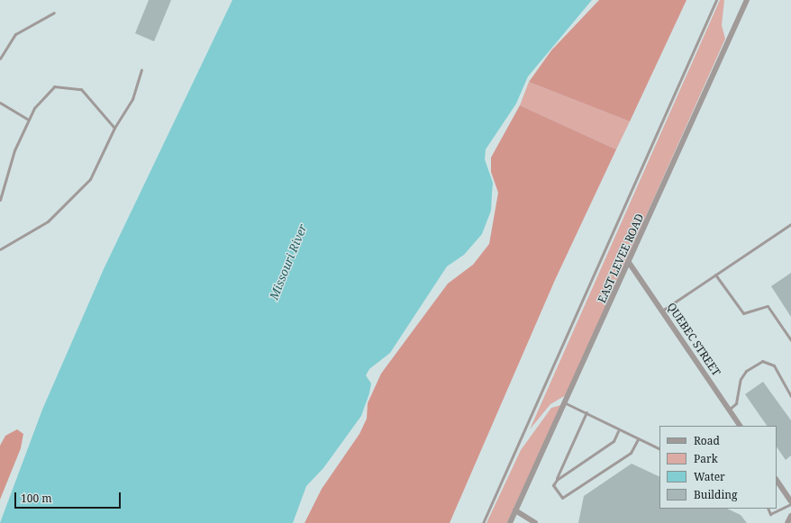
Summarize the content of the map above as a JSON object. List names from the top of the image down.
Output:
{
  "streets": {
    "street": ["EAST LEVEE ROAD", "QUEBEC STREET"]
  },
  "crossings": [
    ["EAST LEVEE ROAD", "QUEBEC STREET"]
  ],
  "water": ["Missouri River"],
  "legend": [
    "Road",
    "Park",
    "Water",
    "Building"
  ],
  "scale_bar": "100 m"
}
